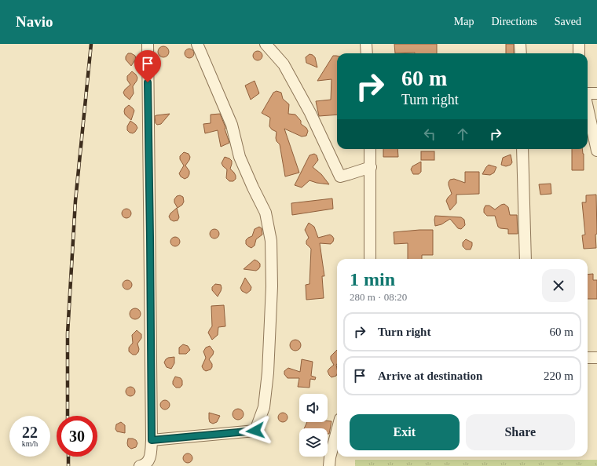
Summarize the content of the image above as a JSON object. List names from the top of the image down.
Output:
{
  "page": {
    "header": "Navio",
    "nav": ["Map", "Directions", "Saved"],
    "turn": ["60 m", "Turn right"],
    "heading": ["1 min", "280 m · 08:20"],
    "list": [
      {
        "name": "Turn right",
        "value": "60 m"
      },
      {
        "name": "Arrive at destination",
        "value": "220 m"
      }
    ],
    "buttons": ["Exit", "Share"],
    "speed": "22 km/h",
    "limit": "30"
  }
}
